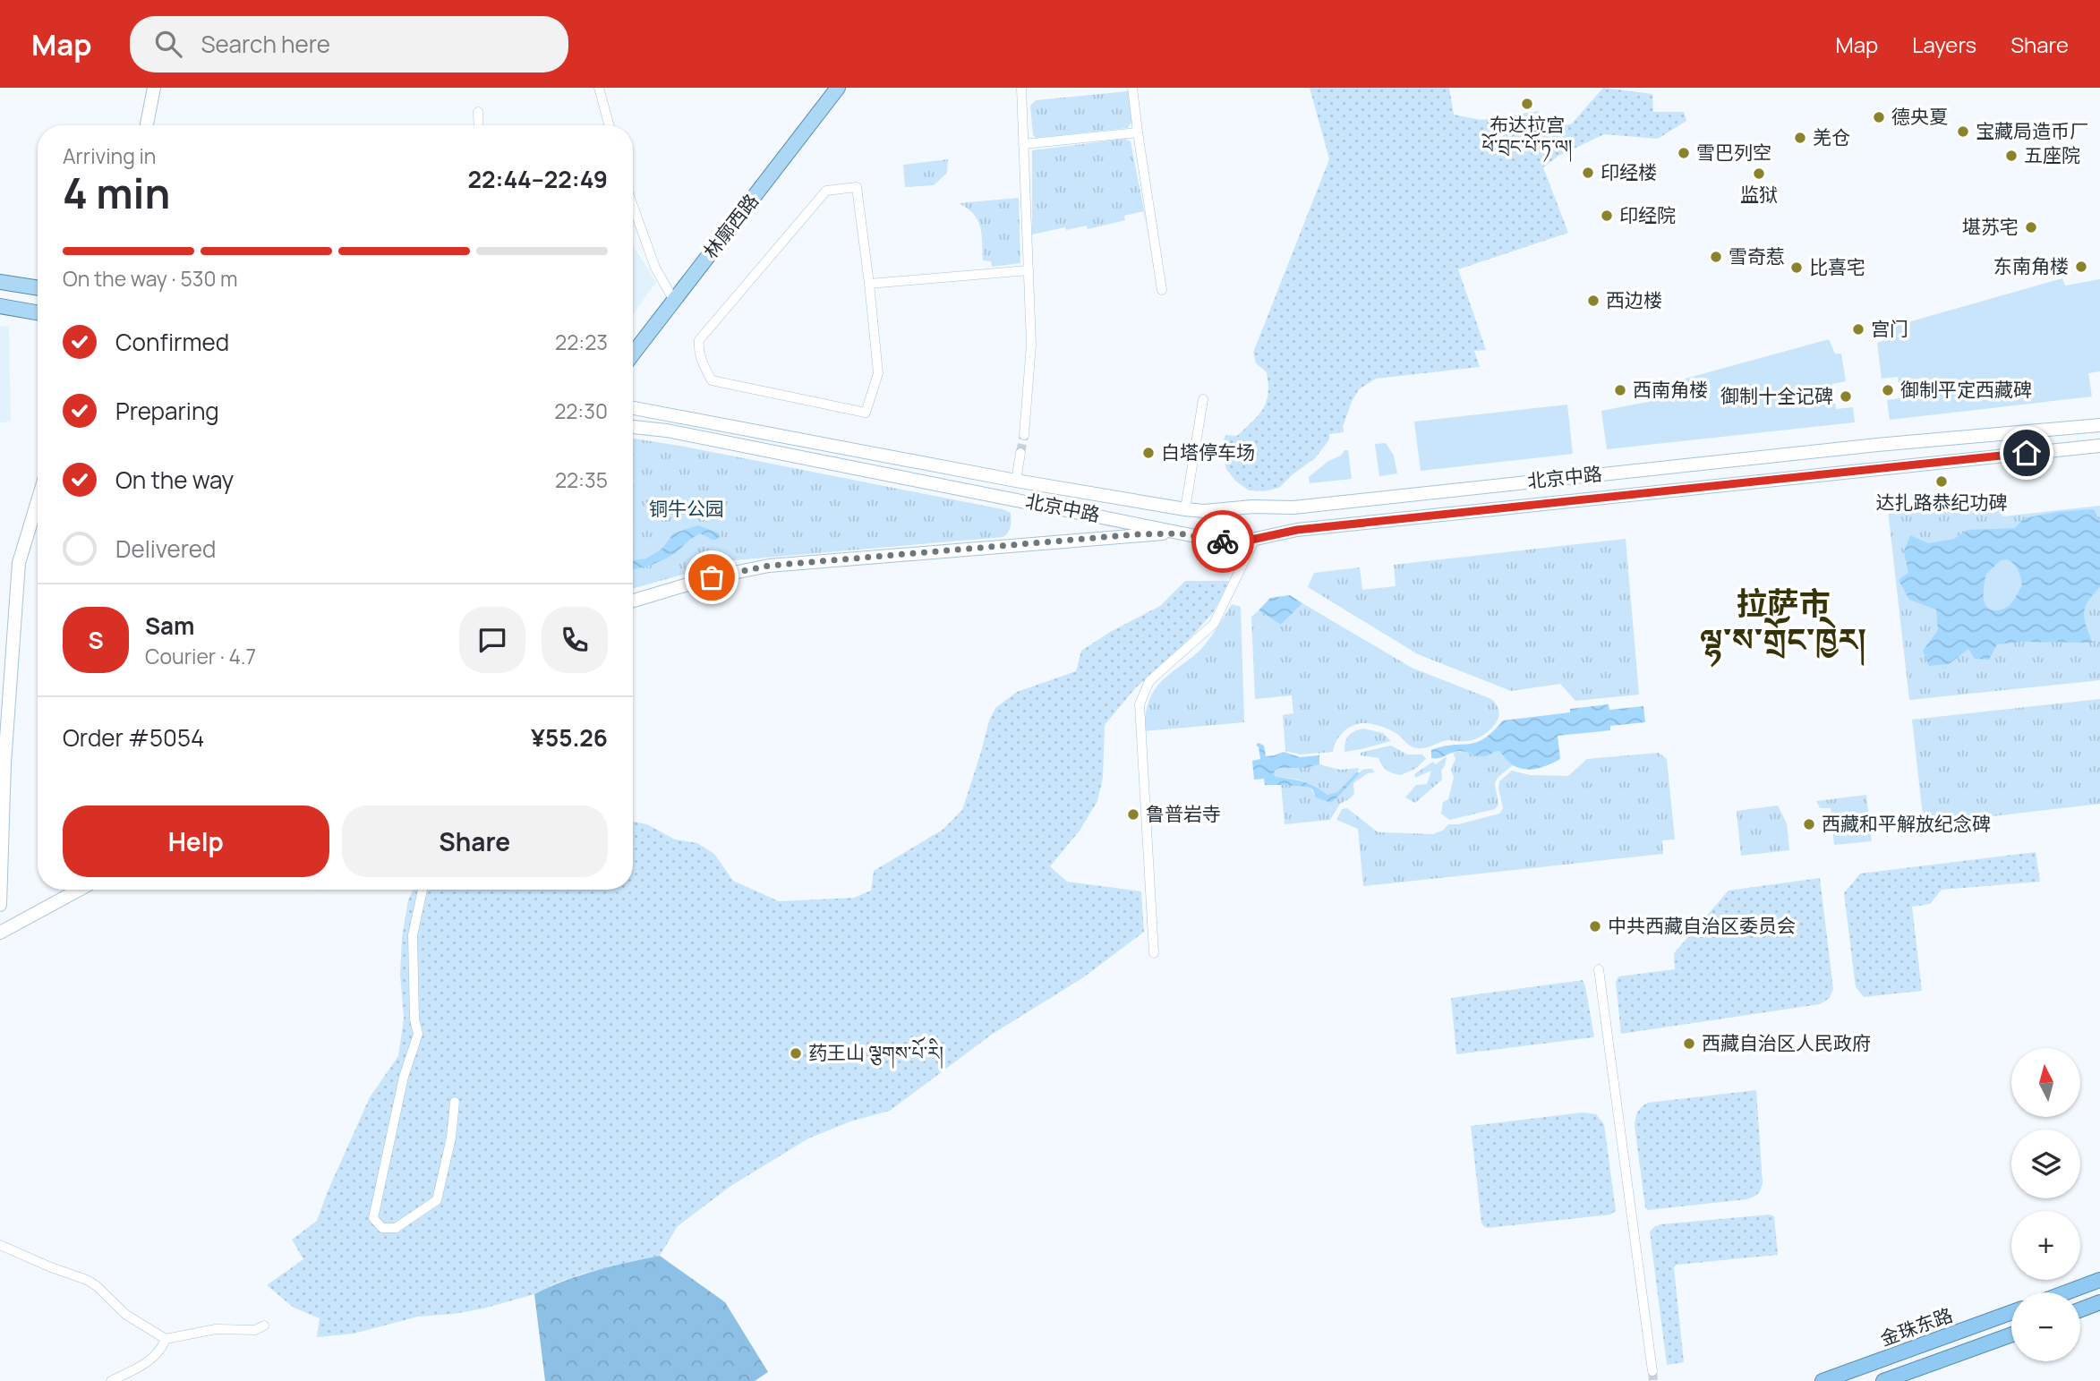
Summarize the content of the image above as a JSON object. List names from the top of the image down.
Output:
{
  "streets": {
    "highway": ["金珠东路"],
    "main road": ["林廓西路", "北京中路"]
  },
  "districts": ["拉萨市 ལྷ་ས་གྲོང་ཁྱེར།"],
  "parks": ["铜牛公园"],
  "places": [
    "布达拉宫 ཕོ་བྲང་པོ་ཏ་ལ།",
    "德央夏",
    "宝藏局造币厂",
    "羌仓",
    "雪巴列空",
    "五座院",
    "印经楼",
    "监狱",
    "印经院",
    "堪苏宅",
    "雪奇惹",
    "东南角楼",
    "比喜宅",
    "西边楼",
    "宫门",
    "西南角楼",
    "御制平定西藏碑",
    "御制十全记碑",
    "白塔停车场",
    "达扎路恭纪功碑",
    "鲁普岩寺",
    "西藏和平解放纪念碑",
    "中共西藏自治区委员会",
    "西藏自治区人民政府",
    "药王山 ལྕགས་པོ་རི།"
  ],
  "north": "top",
  "page": {
    "header": "Map",
    "search": "Search here",
    "nav": ["Map", "Layers", "Share"],
    "heading": ["4 min", "Arriving in", "22:44–22:49"],
    "panel": [
      "Sam",
      "Courier · 4.7",
      "Order #5054",
      "¥55.26"
    ],
    "bar": "On the way · 530 m",
    "list": [
      ["Confirmed", "22:23"],
      ["Preparing", "22:30"],
      ["On the way", "22:35"],
      "Delivered"
    ],
    "round": "S",
    "buttons": ["Help", "Share"],
    "map_buttons": ["+", "−"]
  }
}
